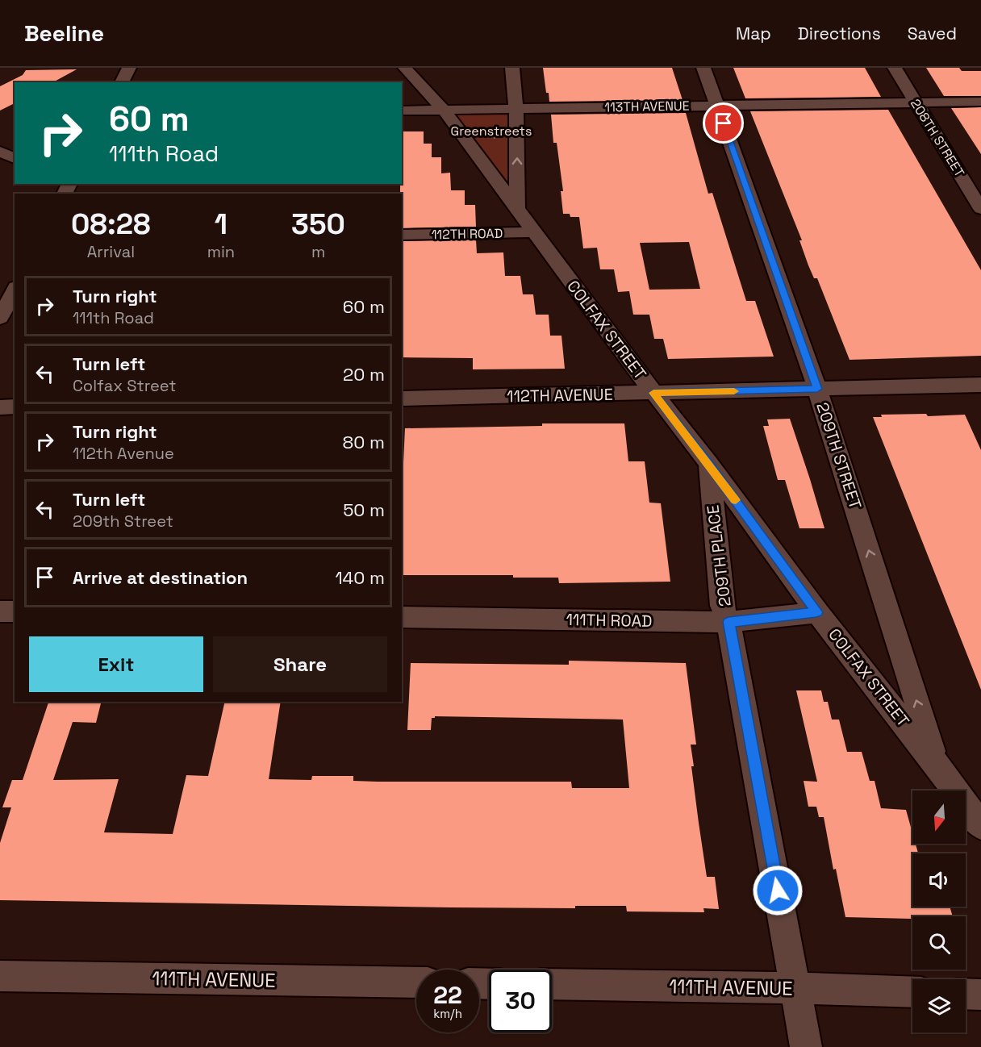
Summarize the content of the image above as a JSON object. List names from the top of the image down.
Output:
{
  "streets": {
    "street": [
      "113TH AVENUE",
      "208TH STREET",
      "112TH ROAD",
      "COLFAX STREET",
      "112TH AVENUE",
      "209TH STREET",
      "209TH PLACE",
      "111TH ROAD",
      "111TH AVENUE"
    ]
  },
  "crossings": [
    ["113TH AVENUE", "208TH STREET"],
    ["113TH AVENUE", "COLFAX STREET"],
    ["113TH AVENUE", "209TH STREET"],
    ["112TH ROAD", "COLFAX STREET"],
    ["COLFAX STREET", "112TH AVENUE"],
    ["COLFAX STREET", "209TH STREET"],
    ["COLFAX STREET", "209TH PLACE"],
    ["COLFAX STREET", "111TH ROAD"],
    ["112TH AVENUE", "209TH STREET"],
    ["209TH PLACE", "111TH ROAD"],
    ["209TH PLACE", "111TH AVENUE"]
  ],
  "one_way": ["209TH STREET"],
  "parks": ["Greenstreets"],
  "north": "bottom",
  "page": {
    "header": "Beeline",
    "nav": ["Map", "Directions", "Saved"],
    "turn": ["60 m", "111th Road"],
    "eta": [
      "08:28",
      "Arrival",
      "1",
      "min",
      "350",
      "m"
    ],
    "list": [
      {
        "name": "Turn right",
        "note": "111th Road",
        "value": "60 m"
      },
      {
        "name": "Turn left",
        "note": "Colfax Street",
        "value": "20 m"
      },
      {
        "name": "Turn right",
        "note": "112th Avenue",
        "value": "80 m"
      },
      {
        "name": "Turn left",
        "note": "209th Street",
        "value": "50 m"
      },
      {
        "name": "Arrive at destination",
        "value": "140 m"
      }
    ],
    "buttons": ["Exit", "Share"],
    "speed": "22 km/h",
    "limit": "30"
  }
}
